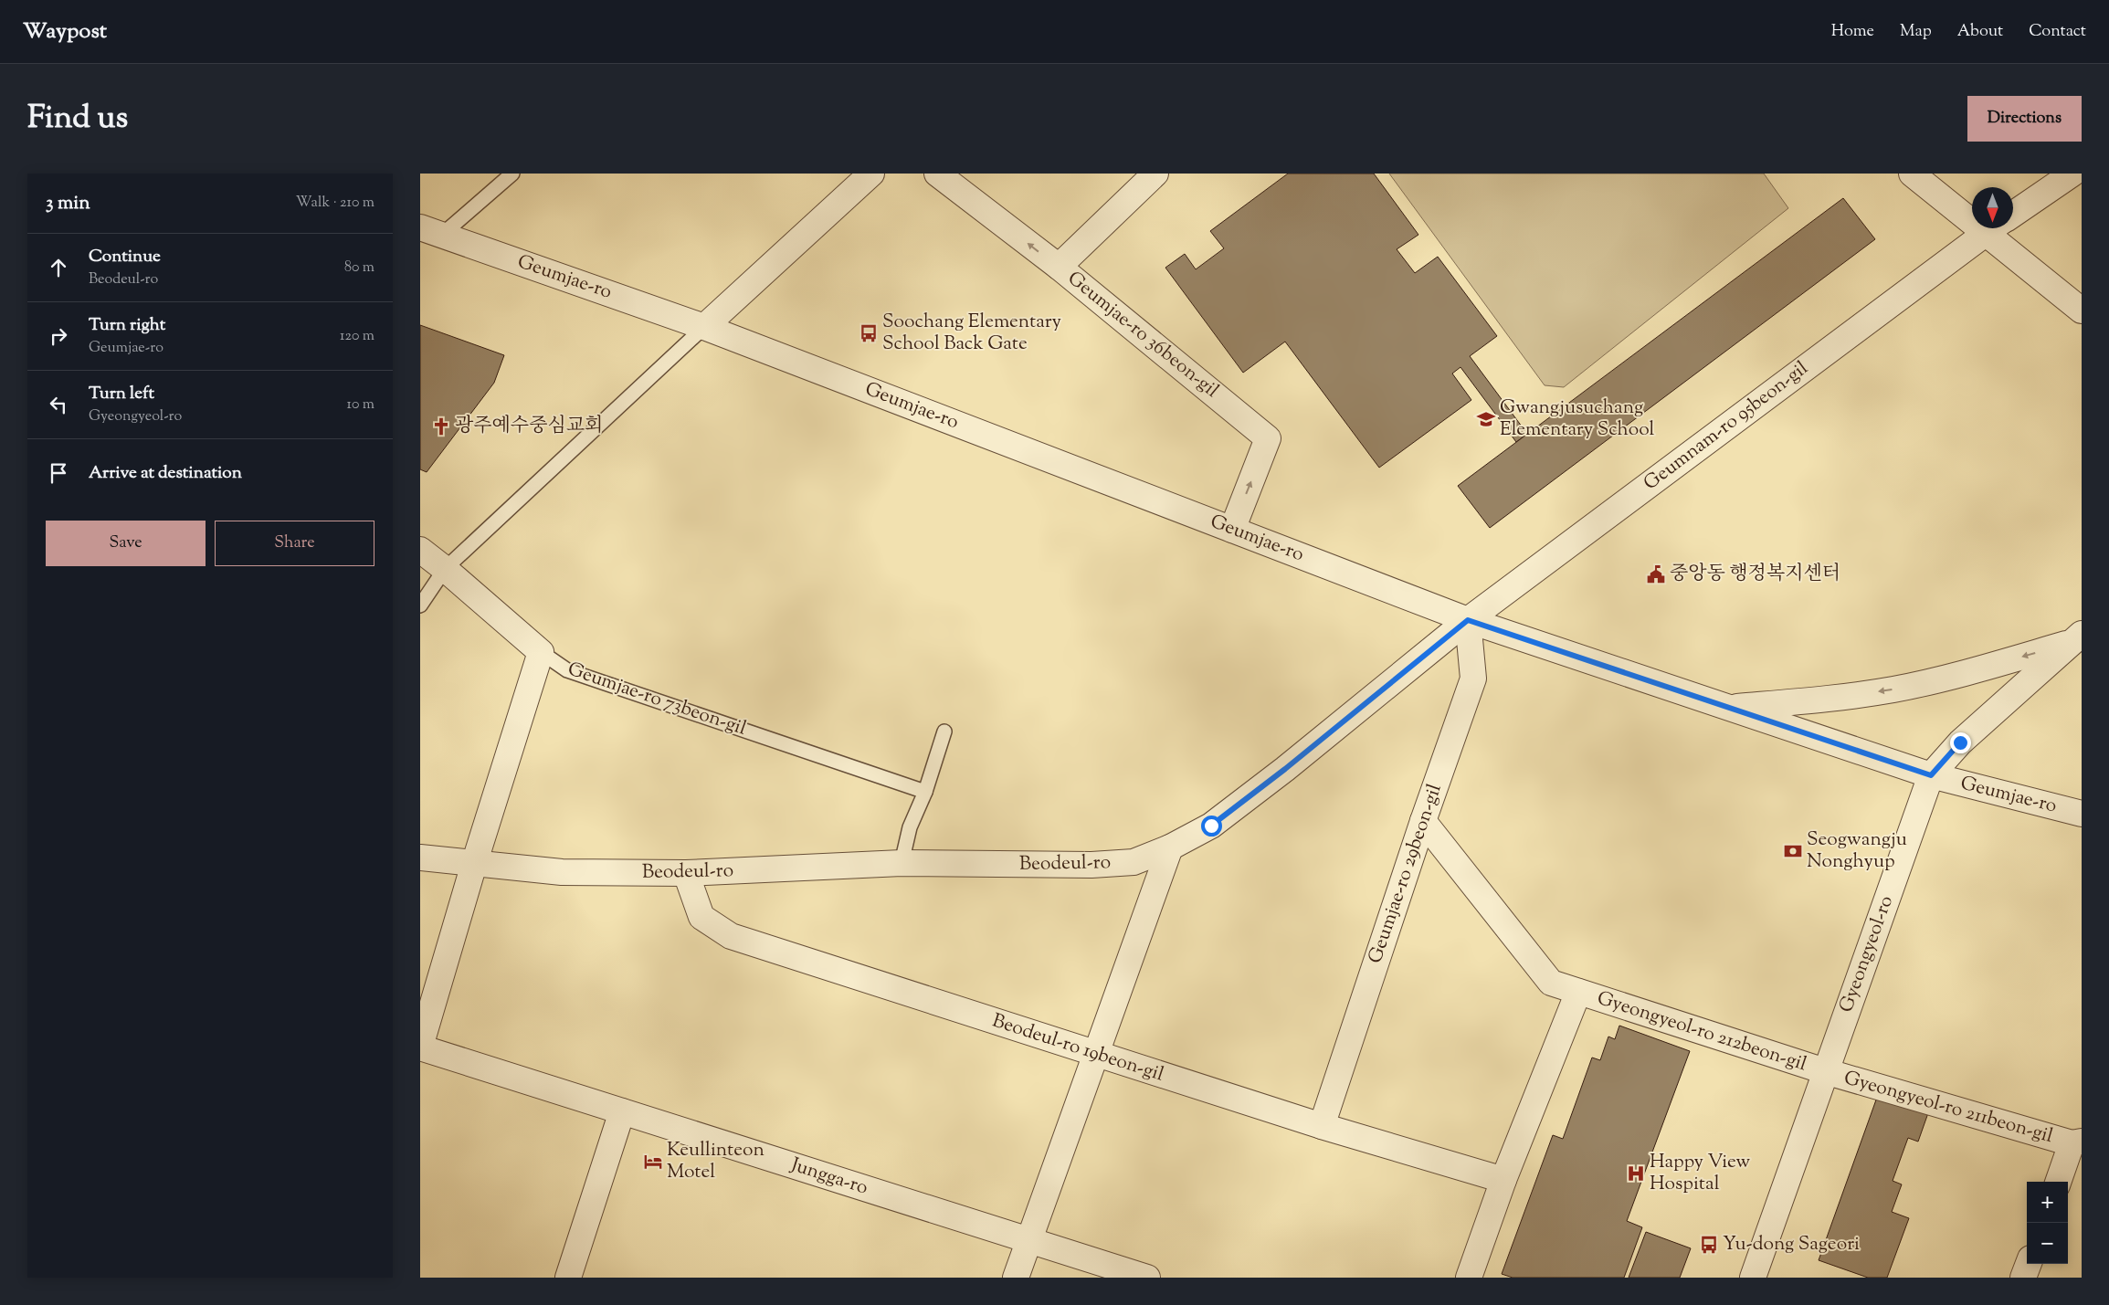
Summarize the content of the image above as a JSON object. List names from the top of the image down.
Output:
{
  "streets": {
    "street": [
      "Geumjae-ro",
      "Geumjae-ro 36beon-gil",
      "Geumnam-ro 95beon-gil",
      "Geumjae-ro 73beon-gil",
      "Beodeul-ro",
      "Geumjae-ro 29beon-gil",
      "Gyeongyeol-ro",
      "Gyeongyeol-ro 212beon-gil",
      "Beodeul-ro 19beon-gil",
      "Gyeongyeol-ro 211beon-gil",
      "Jungga-ro"
    ]
  },
  "crossings": [
    ["Geumjae-ro", "Geumjae-ro 36beon-gil"],
    ["Geumjae-ro", "Geumnam-ro 95beon-gil"],
    ["Geumjae-ro", "Beodeul-ro"],
    ["Geumjae-ro", "Geumjae-ro 29beon-gil"],
    ["Geumjae-ro", "Gyeongyeol-ro"],
    ["Geumnam-ro 95beon-gil", "Beodeul-ro"],
    ["Geumnam-ro 95beon-gil", "Geumjae-ro 29beon-gil"],
    ["Beodeul-ro", "Geumjae-ro 29beon-gil"],
    ["Beodeul-ro", "Beodeul-ro 19beon-gil"],
    ["Geumjae-ro 29beon-gil", "Gyeongyeol-ro 212beon-gil"],
    ["Geumjae-ro 29beon-gil", "Beodeul-ro 19beon-gil"],
    ["Gyeongyeol-ro", "Gyeongyeol-ro 212beon-gil"],
    ["Gyeongyeol-ro", "Gyeongyeol-ro 211beon-gil"],
    ["Gyeongyeol-ro 212beon-gil", "Beodeul-ro 19beon-gil"],
    ["Gyeongyeol-ro 212beon-gil", "Gyeongyeol-ro 211beon-gil"]
  ],
  "one_way": ["Geumjae-ro 36beon-gil"],
  "places": {
    "bus stop": ["Soochang Elementary School Back Gate", "Yu-dong Sageori"],
    "school or university": ["Gwangjusuchang Elementary School"],
    "church": ["광주예수중심교회"],
    "public building": ["중앙동 행정복지센터"],
    "bank": ["Seogwangju Nonghyup"],
    "hotel": ["Keullinteon Motel"],
    "hospital": ["Happy View Hospital"]
  },
  "north": "bottom",
  "page": {
    "header": "Waypost",
    "nav": [
      "Home",
      "Map",
      "About",
      "Contact"
    ],
    "title": "Find us",
    "buttons": [
      "Directions",
      ["Save", "Share"]
    ],
    "heading": ["3 min", "Walk · 210 m"],
    "list": [
      ["Continue", "Beodeul-ro", "80 m"],
      ["Turn right", "Geumjae-ro", "120 m"],
      ["Turn left", "Gyeongyeol-ro", "10 m"],
      "Arrive at destination"
    ],
    "map_buttons": ["+", "−"]
  }
}
